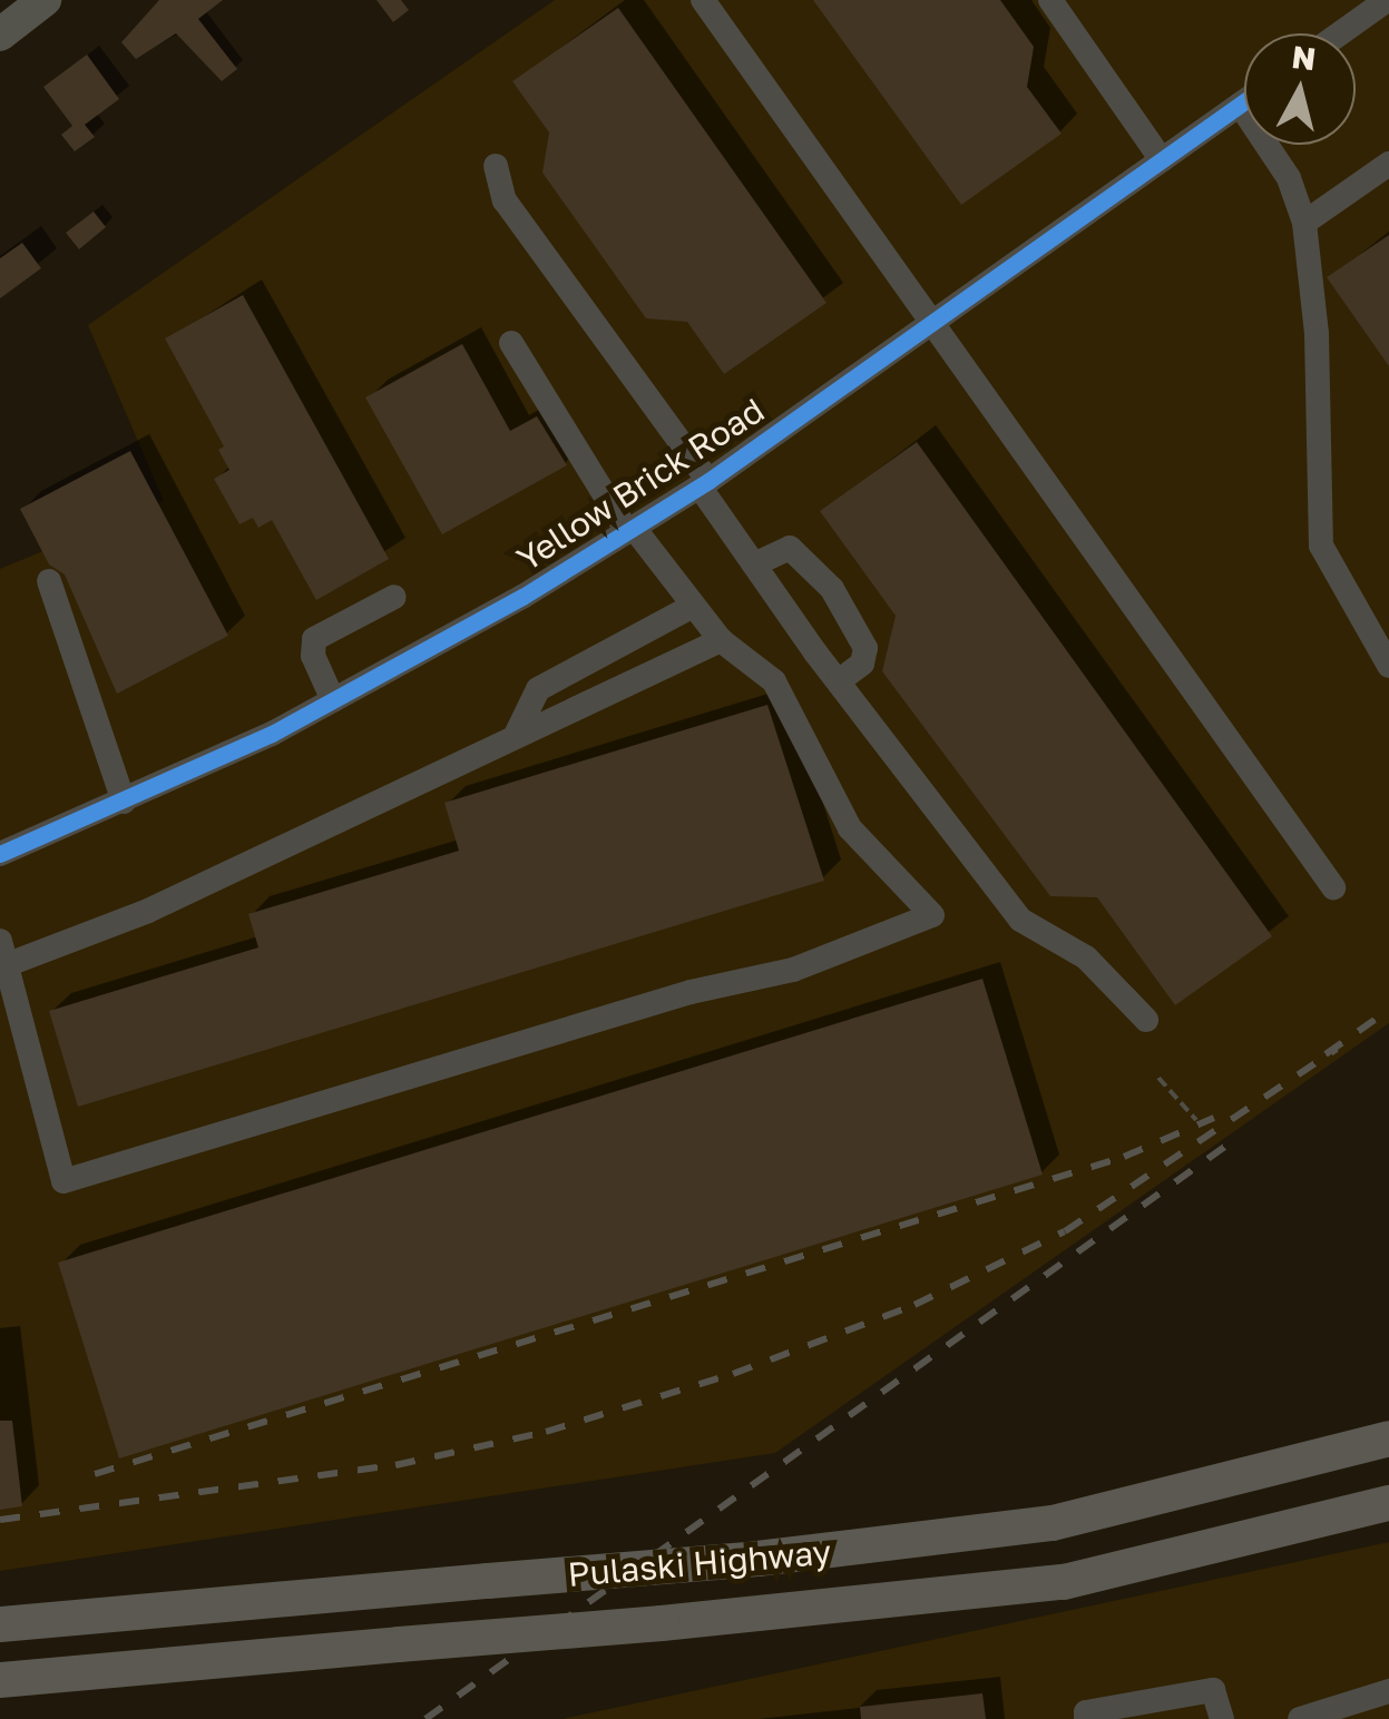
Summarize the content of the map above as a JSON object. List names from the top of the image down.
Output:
{
  "streets": {
    "highway": ["Pulaski Highway"],
    "street": ["Yellow Brick Road"]
  },
  "north": "top"
}
